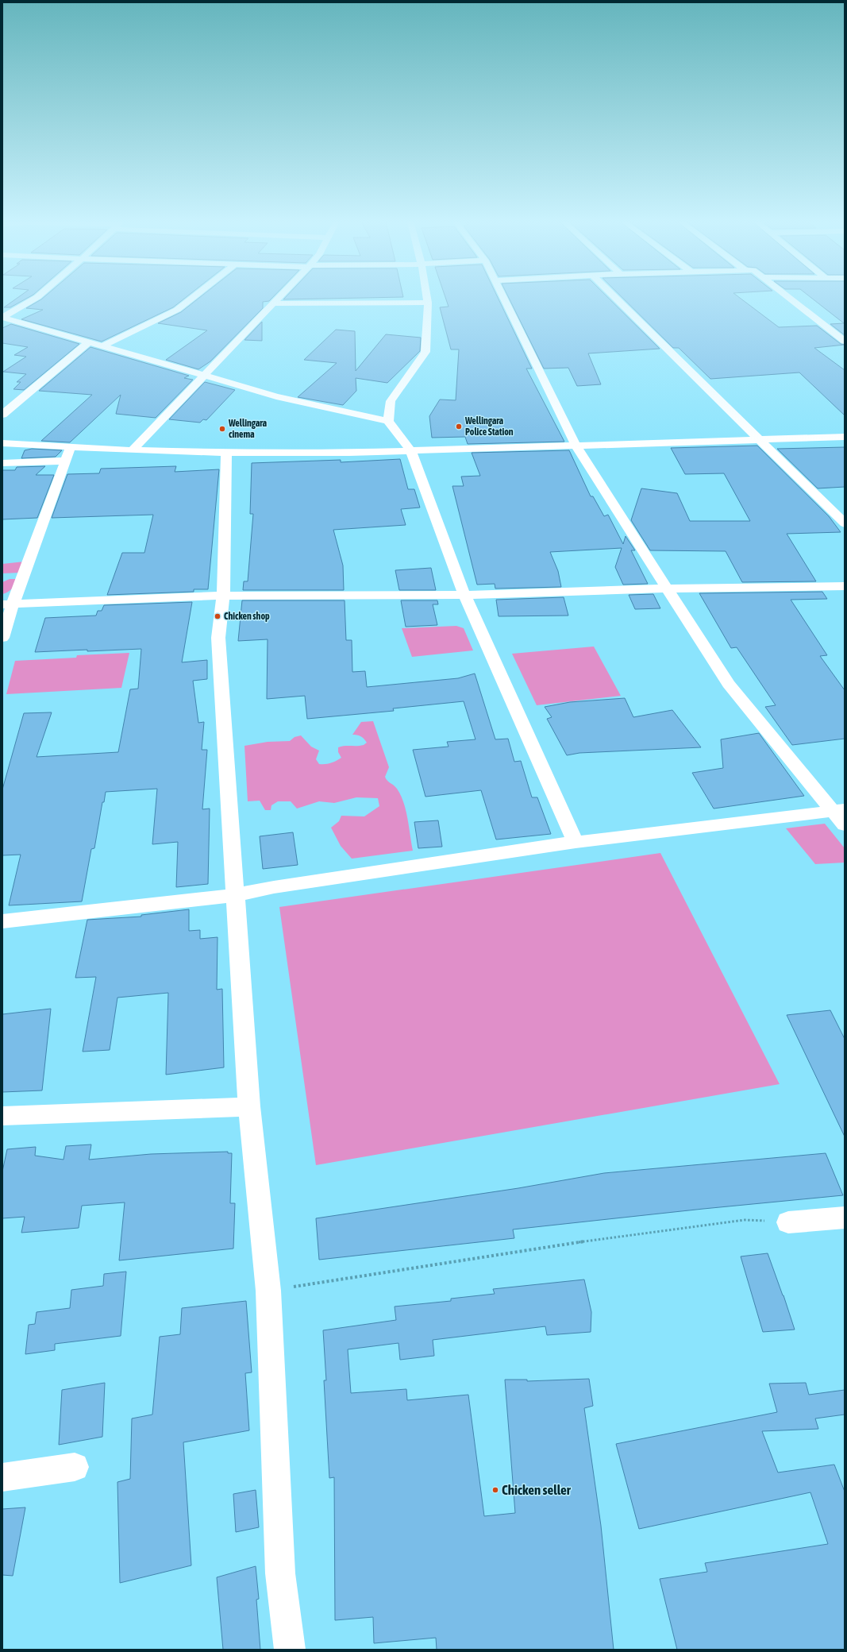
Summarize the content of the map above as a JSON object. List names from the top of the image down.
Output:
{
  "places": [
    "Wellingara Police Station",
    "Wellingara cinema",
    "Chicken shop",
    "Chicken seller"
  ]
}
